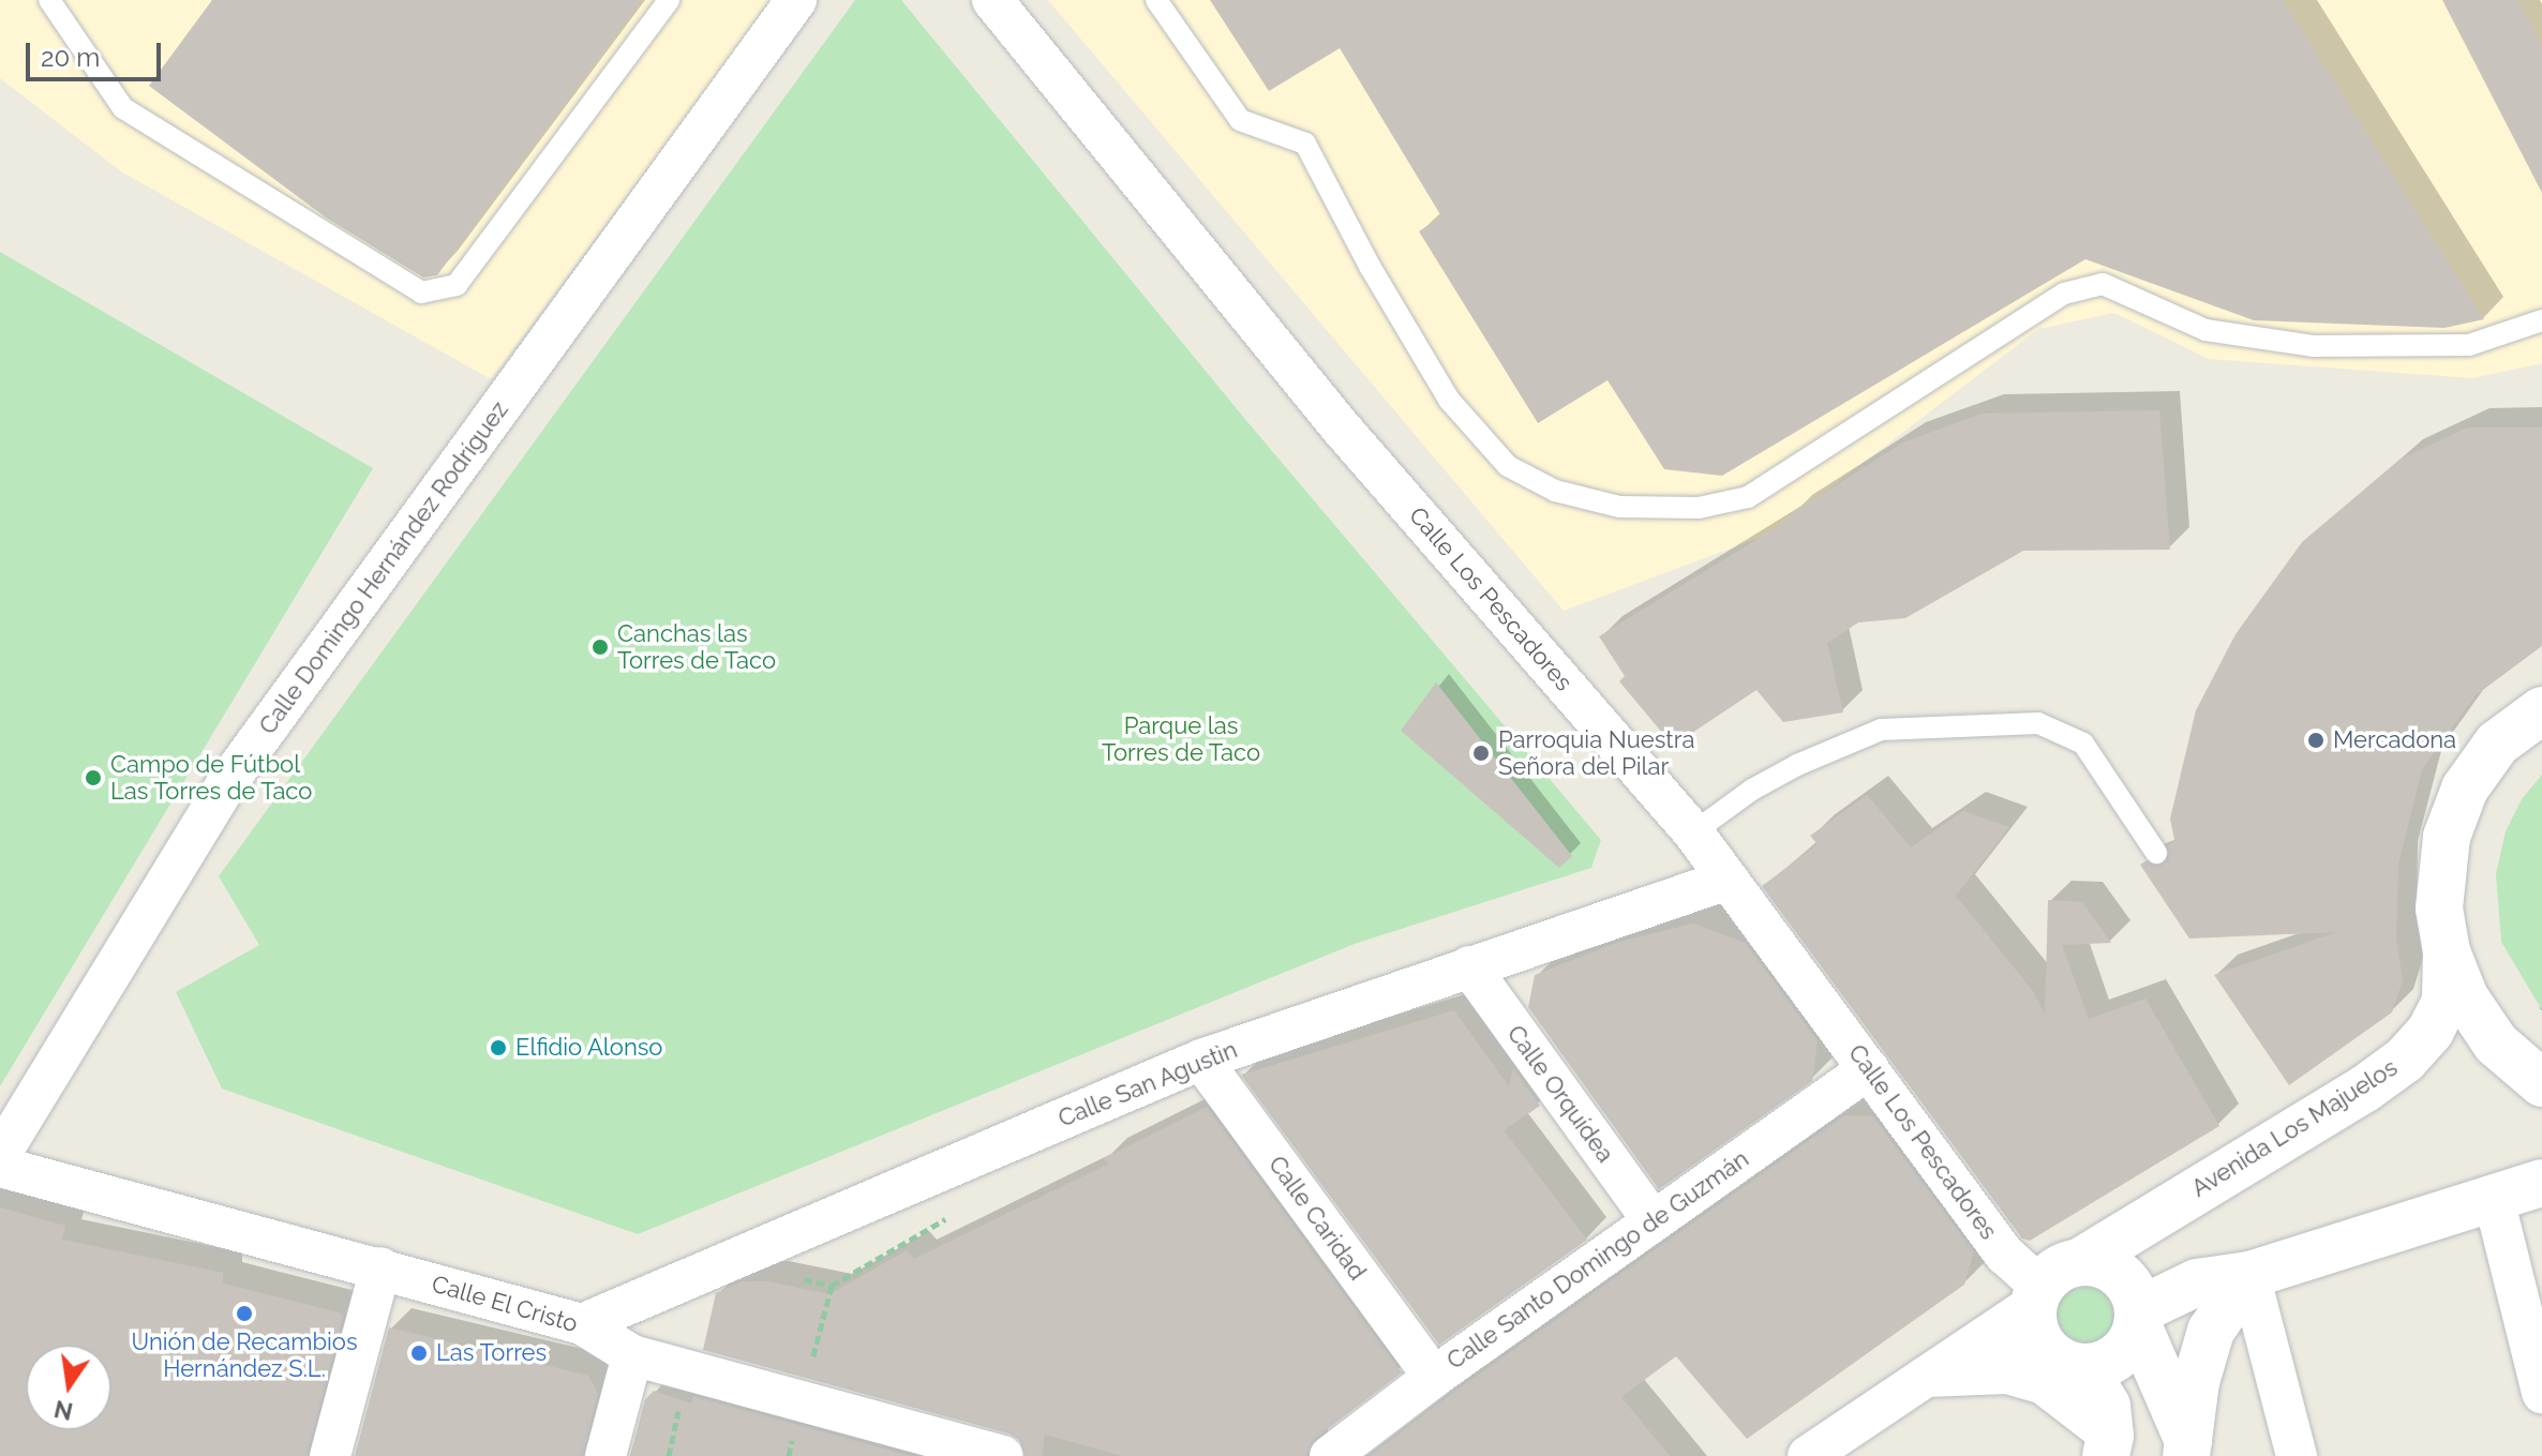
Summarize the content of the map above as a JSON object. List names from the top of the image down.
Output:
{
  "streets": {
    "street": [
      "Calle Domingo Hernández Rodríguez",
      "Calle Los Pescadores",
      "Calle San Agustìn",
      "Calle Orquídea",
      "Avenida Los Majuelos",
      "Calle Caridad",
      "Calle Santo Domingo de Guzmán",
      "Calle El Cristo"
    ]
  },
  "crossings": [
    ["Calle Los Pescadores", "Calle San Agustìn"],
    ["Calle Los Pescadores", "Avenida Los Majuelos"],
    ["Calle Los Pescadores", "Calle Santo Domingo de Guzmán"],
    ["Calle San Agustìn", "Calle Orquídea"],
    ["Calle San Agustìn", "Calle Caridad"],
    ["Calle San Agustìn", "Calle El Cristo"],
    ["Calle Orquídea", "Calle Santo Domingo de Guzmán"],
    ["Calle Caridad", "Calle Santo Domingo de Guzmán"]
  ],
  "parks": ["Parque las Torres de Taco"],
  "places": [
    "Canchas las Torres de Taco",
    "Mercadona",
    "Parroquia Nuestra Señora del Pilar",
    "Campo de Fútbol Las Torres de Taco",
    "Elfidio Alonso",
    "Unión de Recambios Hernández S.L.",
    "Las Torres"
  ],
  "scale_bar": "20 m",
  "north": "bottom"
}
